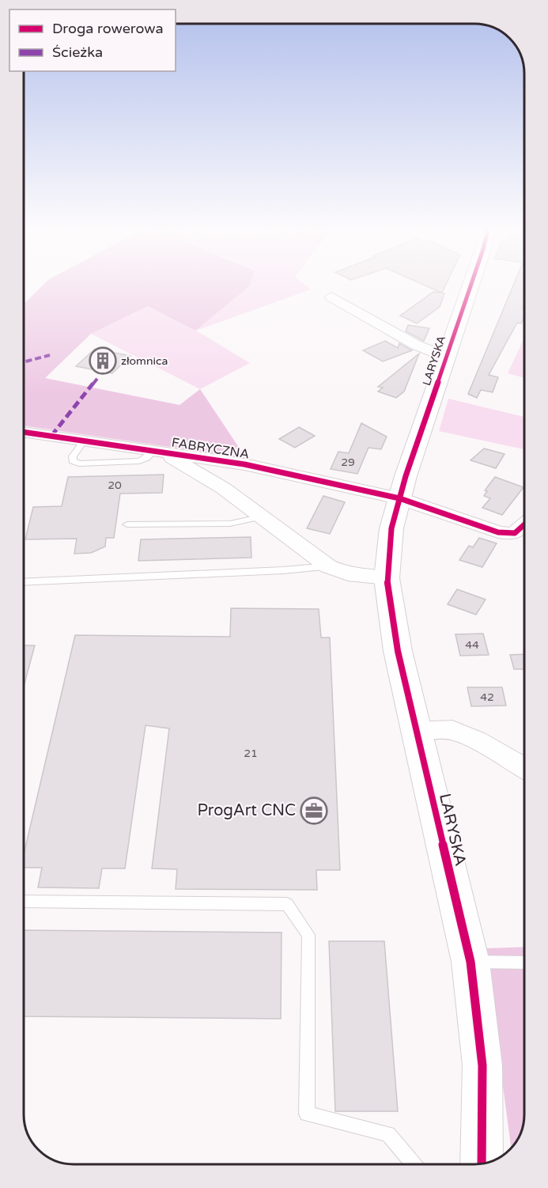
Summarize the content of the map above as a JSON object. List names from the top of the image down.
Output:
{
  "streets": {
    "street": ["LARYSKA", "FABRYCZNA"]
  },
  "crossings": [
    ["LARYSKA", "FABRYCZNA"]
  ],
  "places": {
    "building": ["złomnica"],
    "office": ["ProgArt CNC"]
  },
  "house_numbers": [
    "29",
    "20",
    "44",
    "42",
    "21"
  ],
  "legend": ["Droga rowerowa", "Ścieżka"]
}
